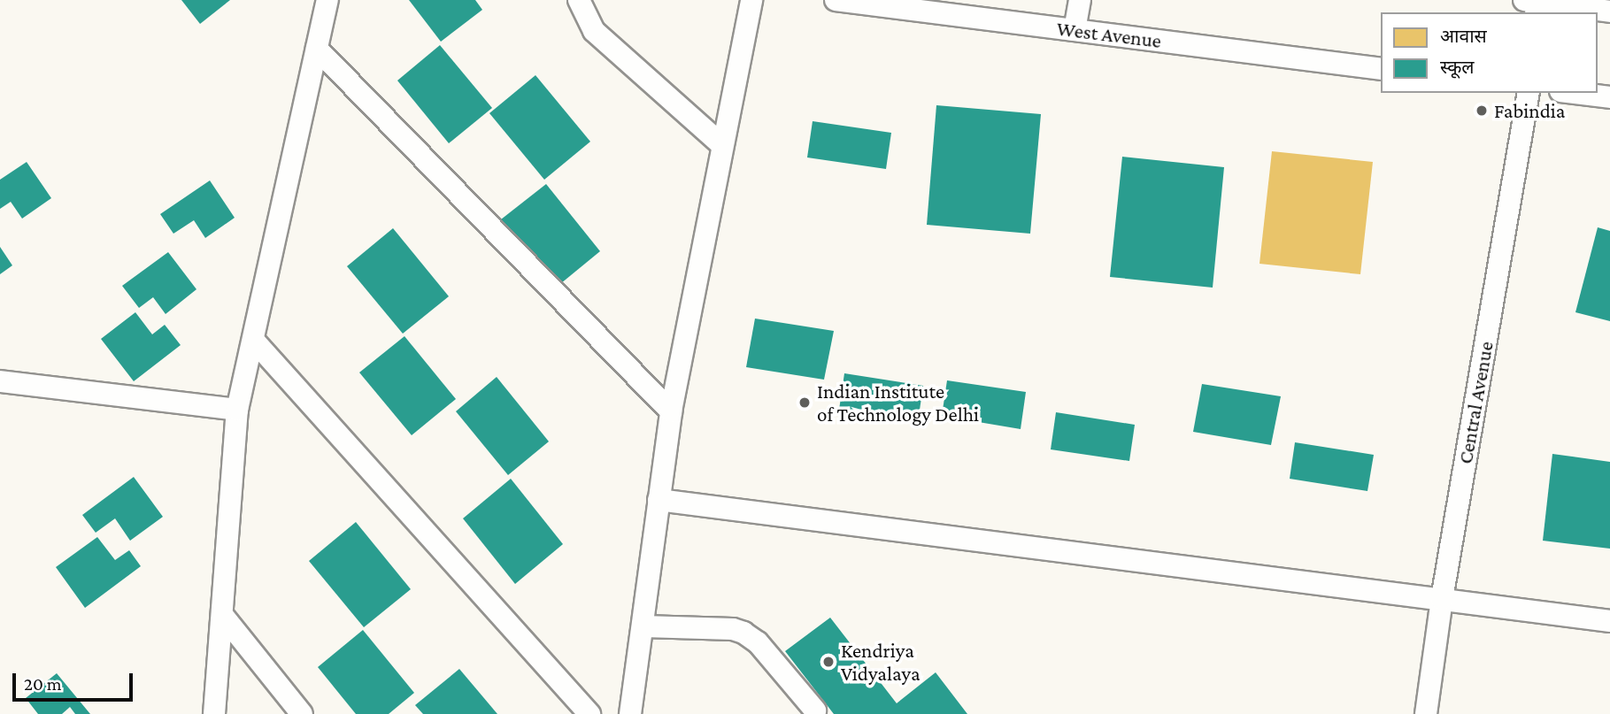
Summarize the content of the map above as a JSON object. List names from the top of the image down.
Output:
{
  "streets": {
    "lane": ["West Avenue", "Central Avenue"]
  },
  "places": ["Fabindia", "Indian Institute of Technology Delhi", "Kendriya Vidyalaya"],
  "legend": ["आवास", "स्कूल"],
  "scale_bar": "20 m"
}
